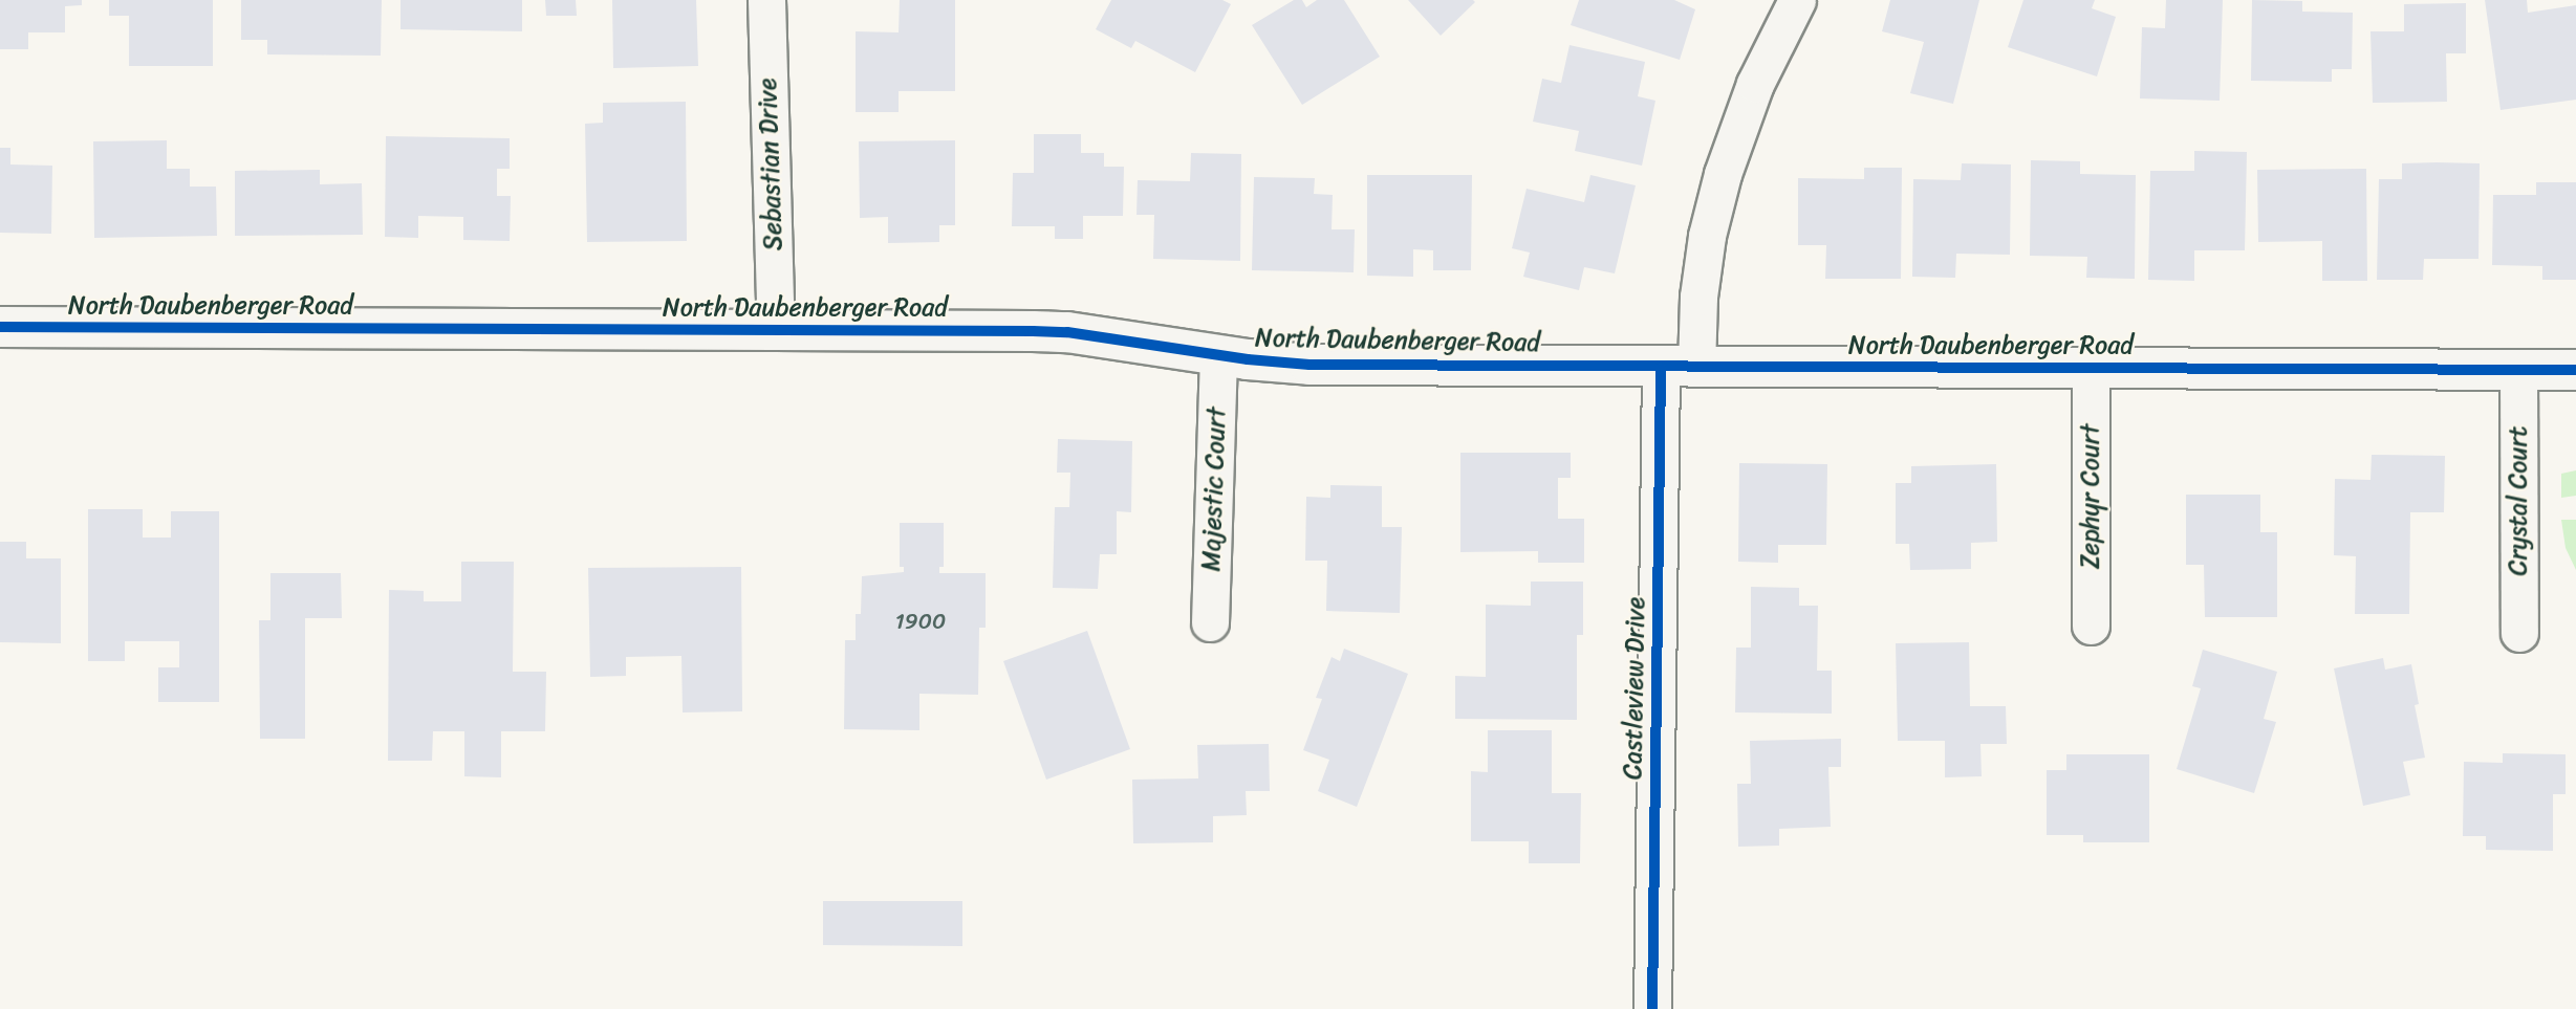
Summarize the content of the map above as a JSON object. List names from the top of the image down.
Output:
{
  "streets": {
    "street": [
      "Sebastian Drive",
      "North Daubenberger Road",
      "Majestic Court",
      "Zephyr Court",
      "Crystal Court",
      "Castleview Drive"
    ]
  },
  "crossings": [
    ["Sebastian Drive", "North Daubenberger Road"],
    ["North Daubenberger Road", "Majestic Court"],
    ["North Daubenberger Road", "Zephyr Court"],
    ["North Daubenberger Road", "Crystal Court"],
    ["North Daubenberger Road", "Castleview Drive"]
  ],
  "house_numbers": ["1900"]
}
